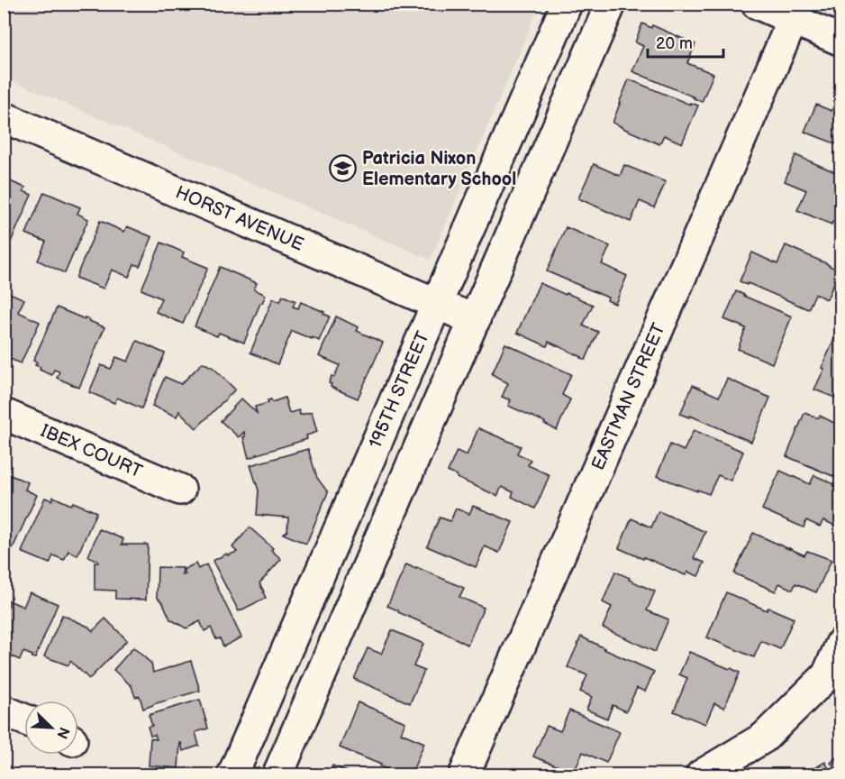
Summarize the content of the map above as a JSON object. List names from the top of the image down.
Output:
{
  "streets": {
    "street": [
      "HORST AVENUE",
      "195TH STREET",
      "EASTMAN STREET",
      "IBEX COURT"
    ]
  },
  "crossings": [
    ["HORST AVENUE", "195TH STREET"]
  ],
  "places": {
    "school or university": ["Patricia Nixon Elementary School"]
  },
  "scale_bar": "20 m",
  "north": "bottom right"
}
